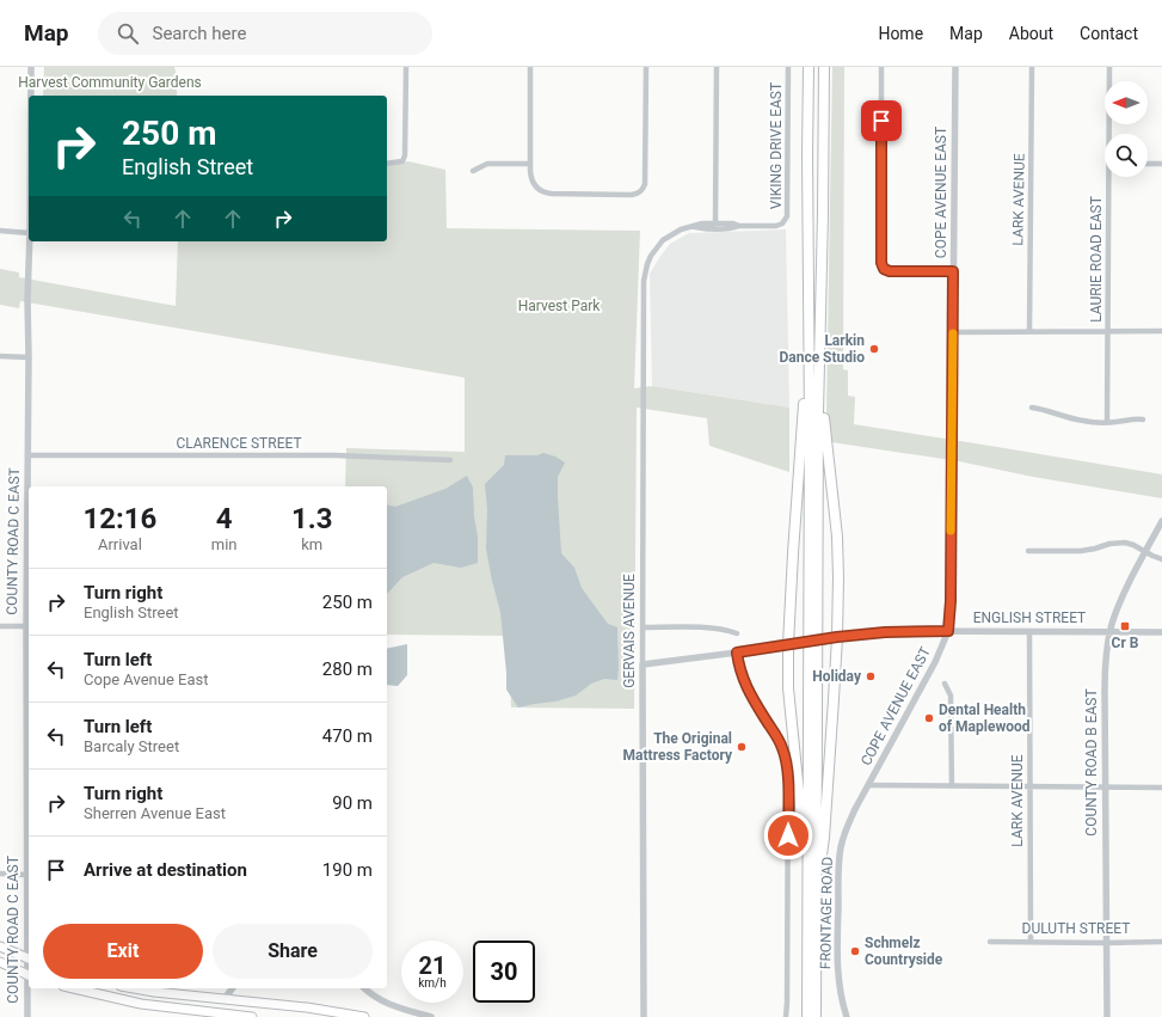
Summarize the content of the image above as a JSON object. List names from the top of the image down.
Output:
{
  "streets": {
    "street": [
      "VIKING DRIVE EAST",
      "COPE AVENUE EAST",
      "LARK AVENUE",
      "LAURIE ROAD EAST",
      "CLARENCE STREET",
      "COUNTY ROAD C EAST",
      "ENGLISH STREET",
      "GERVAIS AVENUE",
      "COUNTY ROAD B EAST",
      "FRONTAGE ROAD",
      "DULUTH STREET"
    ]
  },
  "crossings": [
    ["COPE AVENUE EAST", "ENGLISH STREET"],
    ["COPE AVENUE EAST", "FRONTAGE ROAD"],
    ["LARK AVENUE", "ENGLISH STREET"],
    ["LARK AVENUE", "DULUTH STREET"],
    ["CLARENCE STREET", "COUNTY ROAD C EAST"],
    ["ENGLISH STREET", "GERVAIS AVENUE"],
    ["ENGLISH STREET", "COUNTY ROAD B EAST"],
    ["COUNTY ROAD B EAST", "DULUTH STREET"]
  ],
  "parks": ["Harvest Community Gardens", "Harvest Park"],
  "places": {
    "other": [
      "Larkin Dance Studio",
      "Holiday",
      "Dental Health of Maplewood",
      "The Original Mattress Factory",
      "Schmelz Countryside"
    ],
    "transit": ["Cr B"]
  },
  "north": "left",
  "page": {
    "header": "Map",
    "search": "Search here",
    "nav": [
      "Home",
      "Map",
      "About",
      "Contact"
    ],
    "turn": ["250 m", "English Street"],
    "eta": [
      "12:16",
      "Arrival",
      "4",
      "min",
      "1.3",
      "km"
    ],
    "list": [
      {
        "name": "Turn right",
        "note": "English Street",
        "value": "250 m"
      },
      {
        "name": "Turn left",
        "note": "Cope Avenue East",
        "value": "280 m"
      },
      {
        "name": "Turn left",
        "note": "Barcaly Street",
        "value": "470 m"
      },
      {
        "name": "Turn right",
        "note": "Sherren Avenue East",
        "value": "90 m"
      },
      {
        "name": "Arrive at destination",
        "value": "190 m"
      }
    ],
    "buttons": ["Exit", "Share"],
    "speed": "21 km/h",
    "limit": "30"
  }
}
